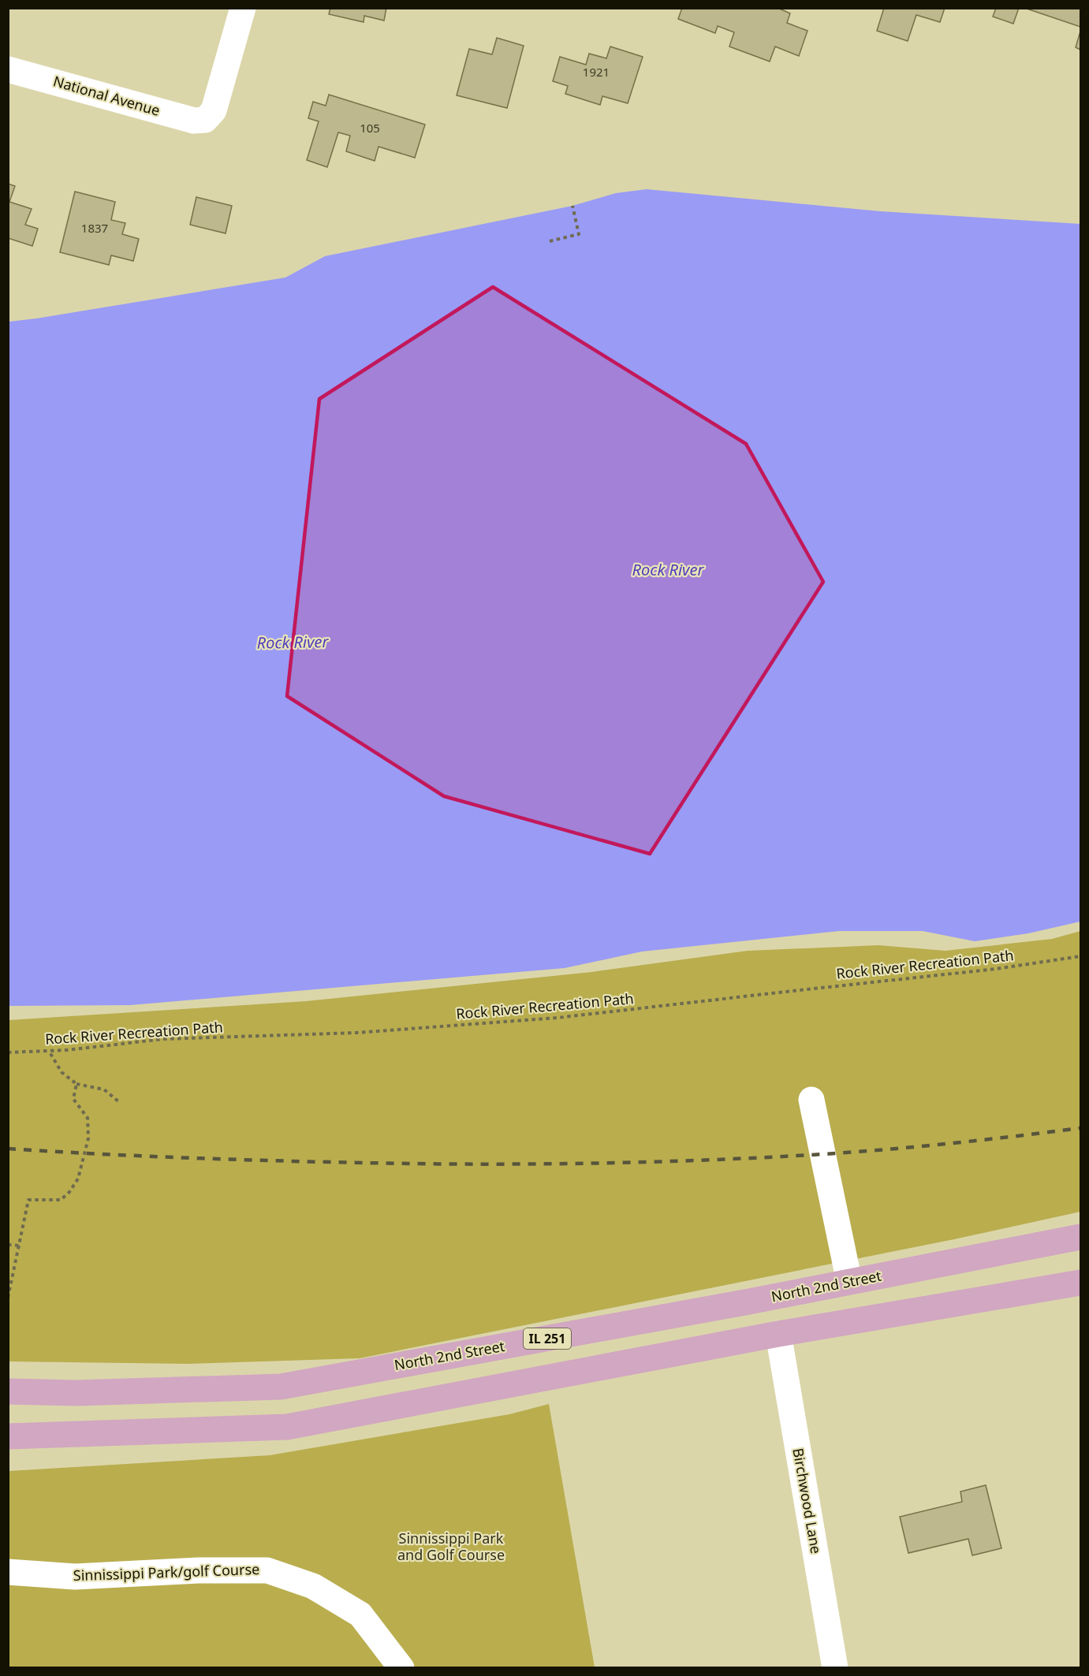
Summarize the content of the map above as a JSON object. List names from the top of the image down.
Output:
{
  "streets": {
    "main road": ["North 2nd Street", "IL 251"],
    "street": ["National Avenue", "Birchwood Lane", "Sinnissippi Park/golf Course"],
    "path": ["Rock River Recreation Path"]
  },
  "water": ["Rock River"],
  "parks": ["Sinnissippi Park and Golf Course"],
  "house_numbers": ["1921", "105", "1837"]
}
